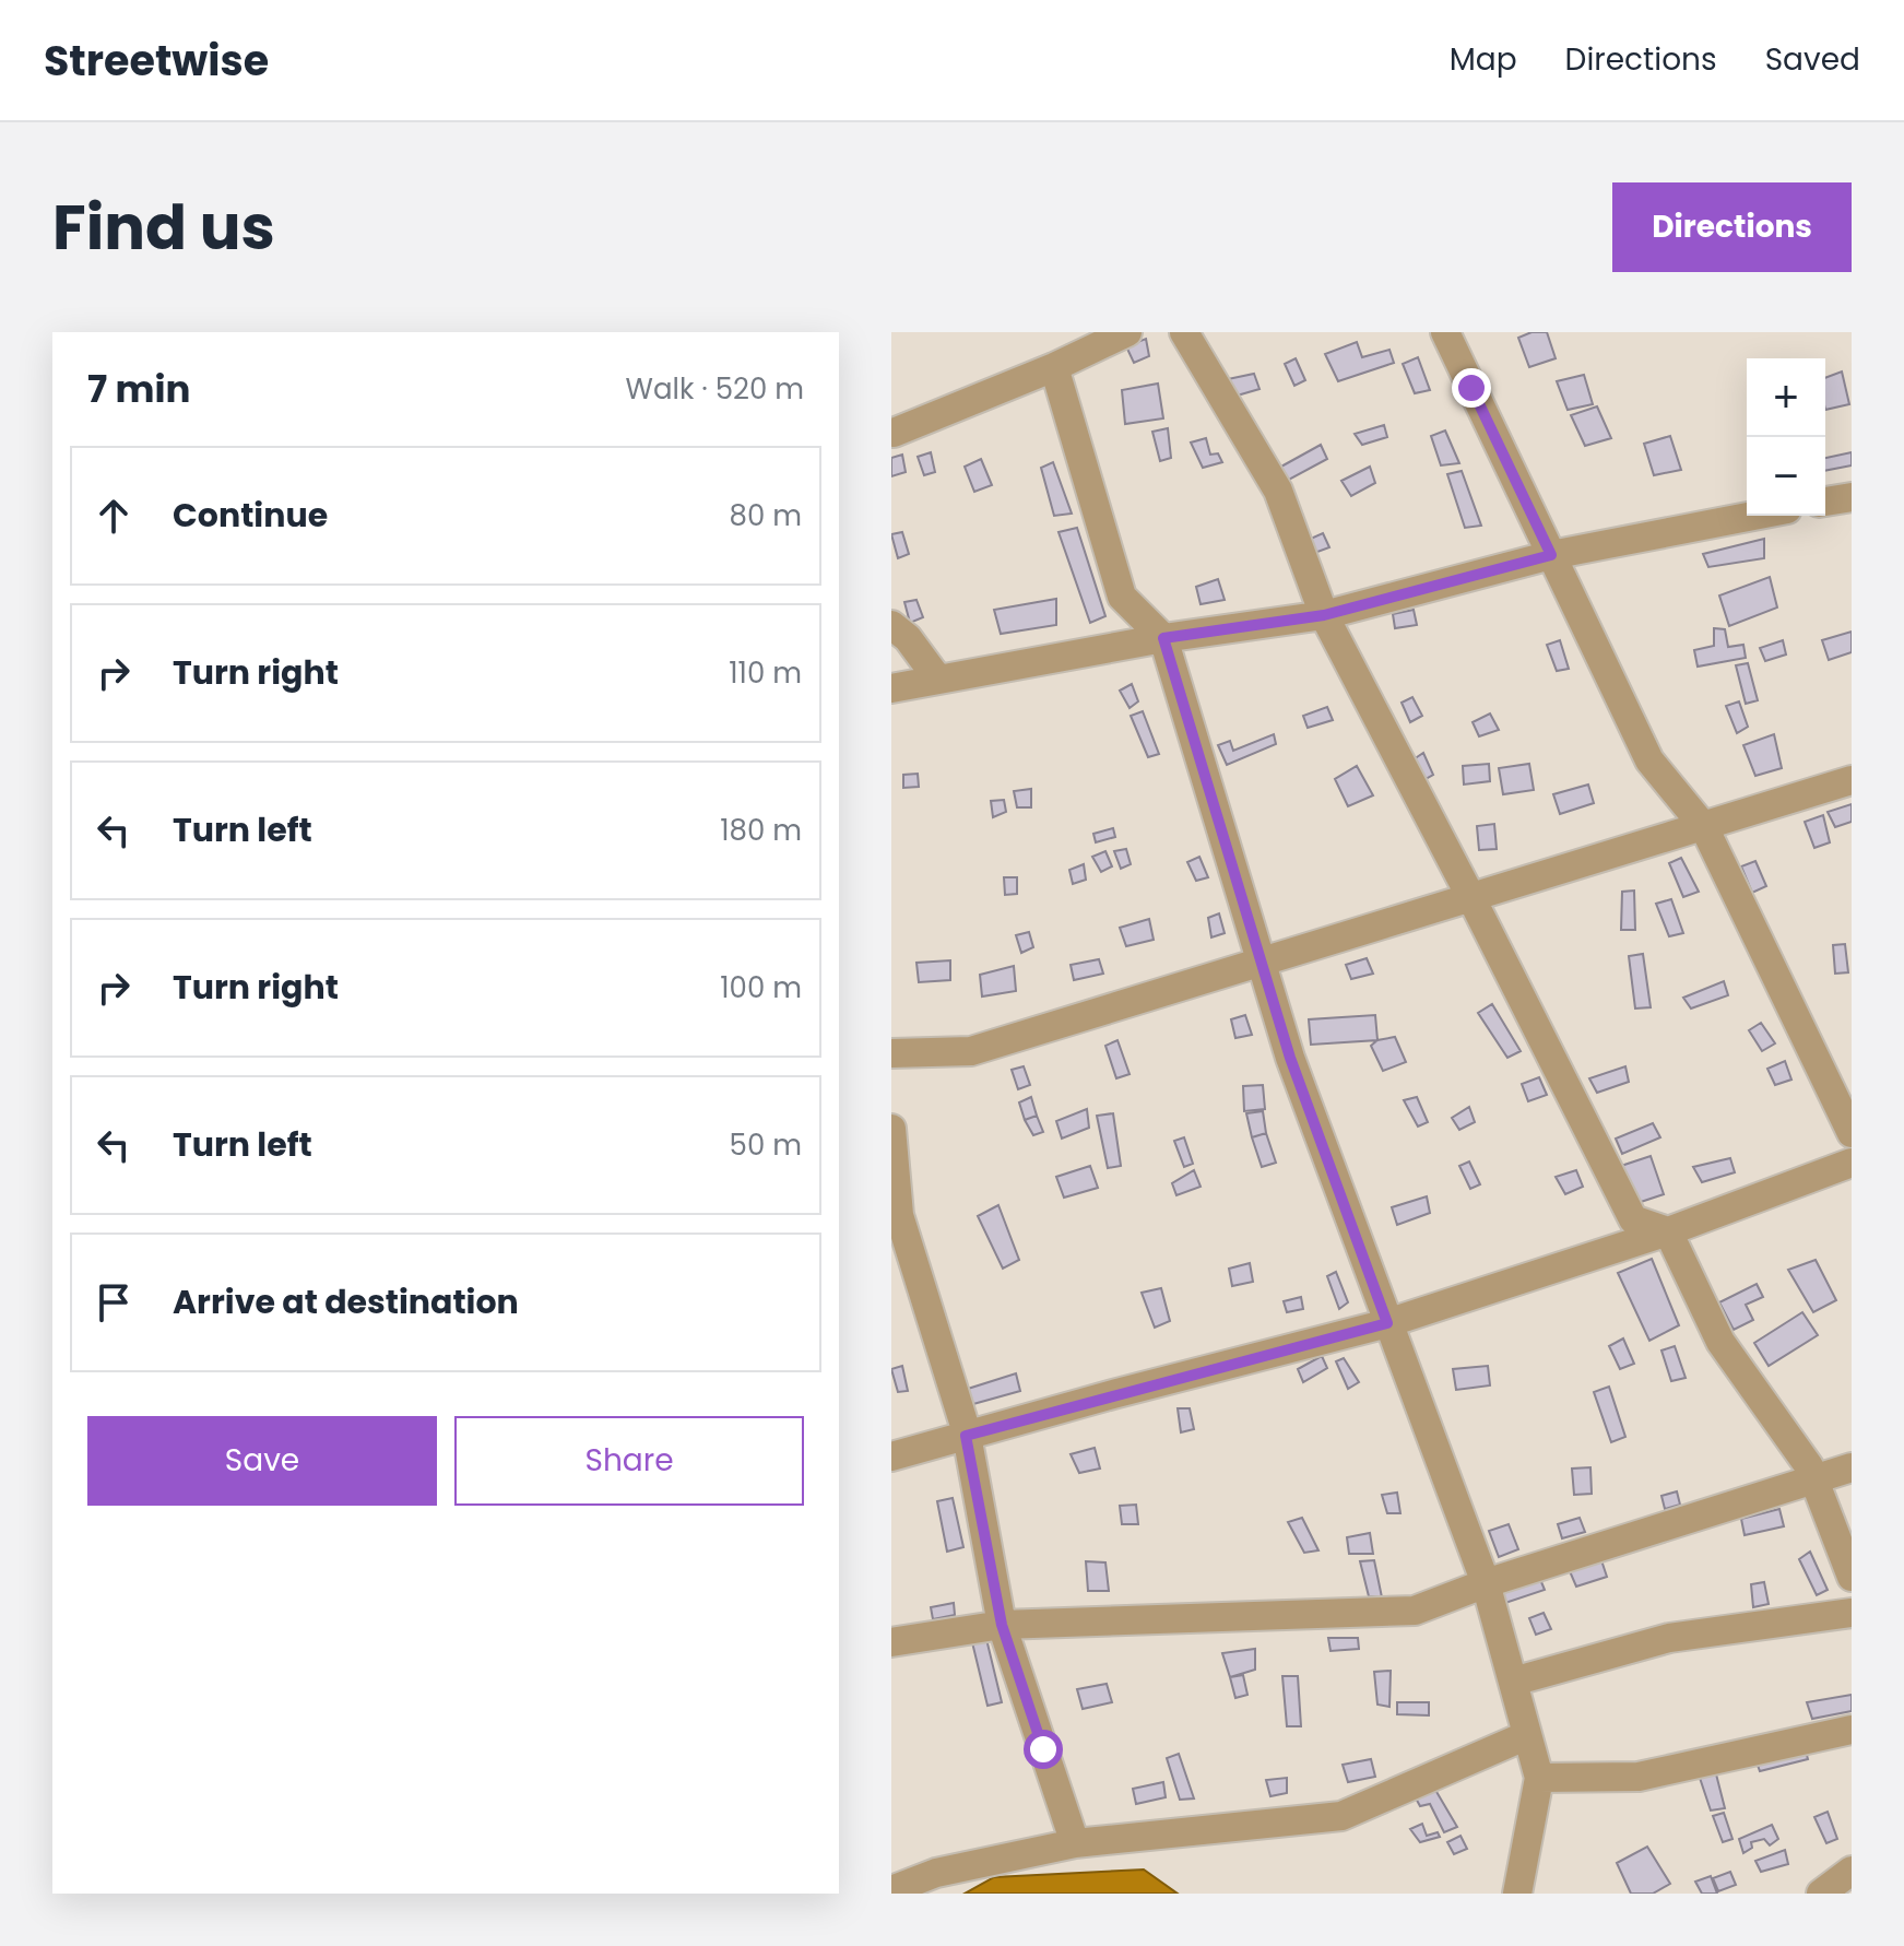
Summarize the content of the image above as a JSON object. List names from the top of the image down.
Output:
{
  "page": {
    "header": "Streetwise",
    "nav": ["Map", "Directions", "Saved"],
    "title": "Find us",
    "buttons": [
      "Directions",
      ["Save", "Share"]
    ],
    "heading": ["7 min", "Walk · 520 m"],
    "map_buttons": ["+", "−"],
    "list": [
      ["Continue", "80 m"],
      ["Turn right", "110 m"],
      ["Turn left", "180 m"],
      ["Turn right", "100 m"],
      ["Turn left", "50 m"],
      "Arrive at destination"
    ]
  }
}
